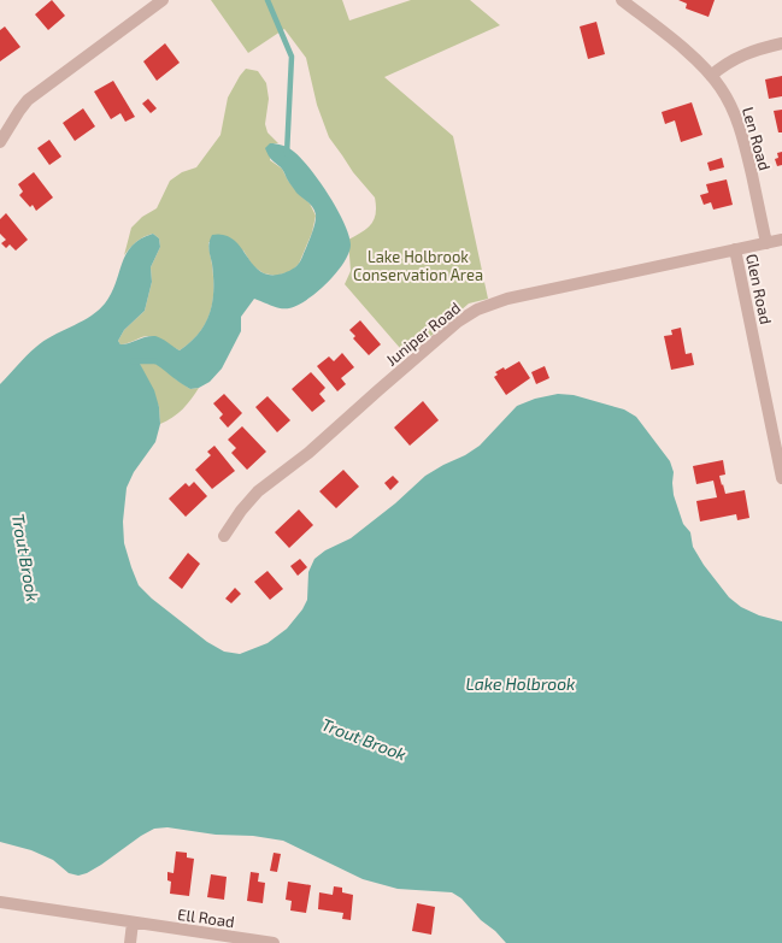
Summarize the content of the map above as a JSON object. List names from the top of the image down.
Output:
{
  "streets": {
    "street": [
      "Len Road",
      "Glen Road",
      "Juniper Road",
      "Ell Road"
    ]
  },
  "crossings": [
    ["Len Road", "Juniper Road"],
    ["Glen Road", "Juniper Road"]
  ],
  "water": ["Trout Brook", "Lake Holbrook"],
  "parks": ["Lake Holbrook Conservation Area"]
}
